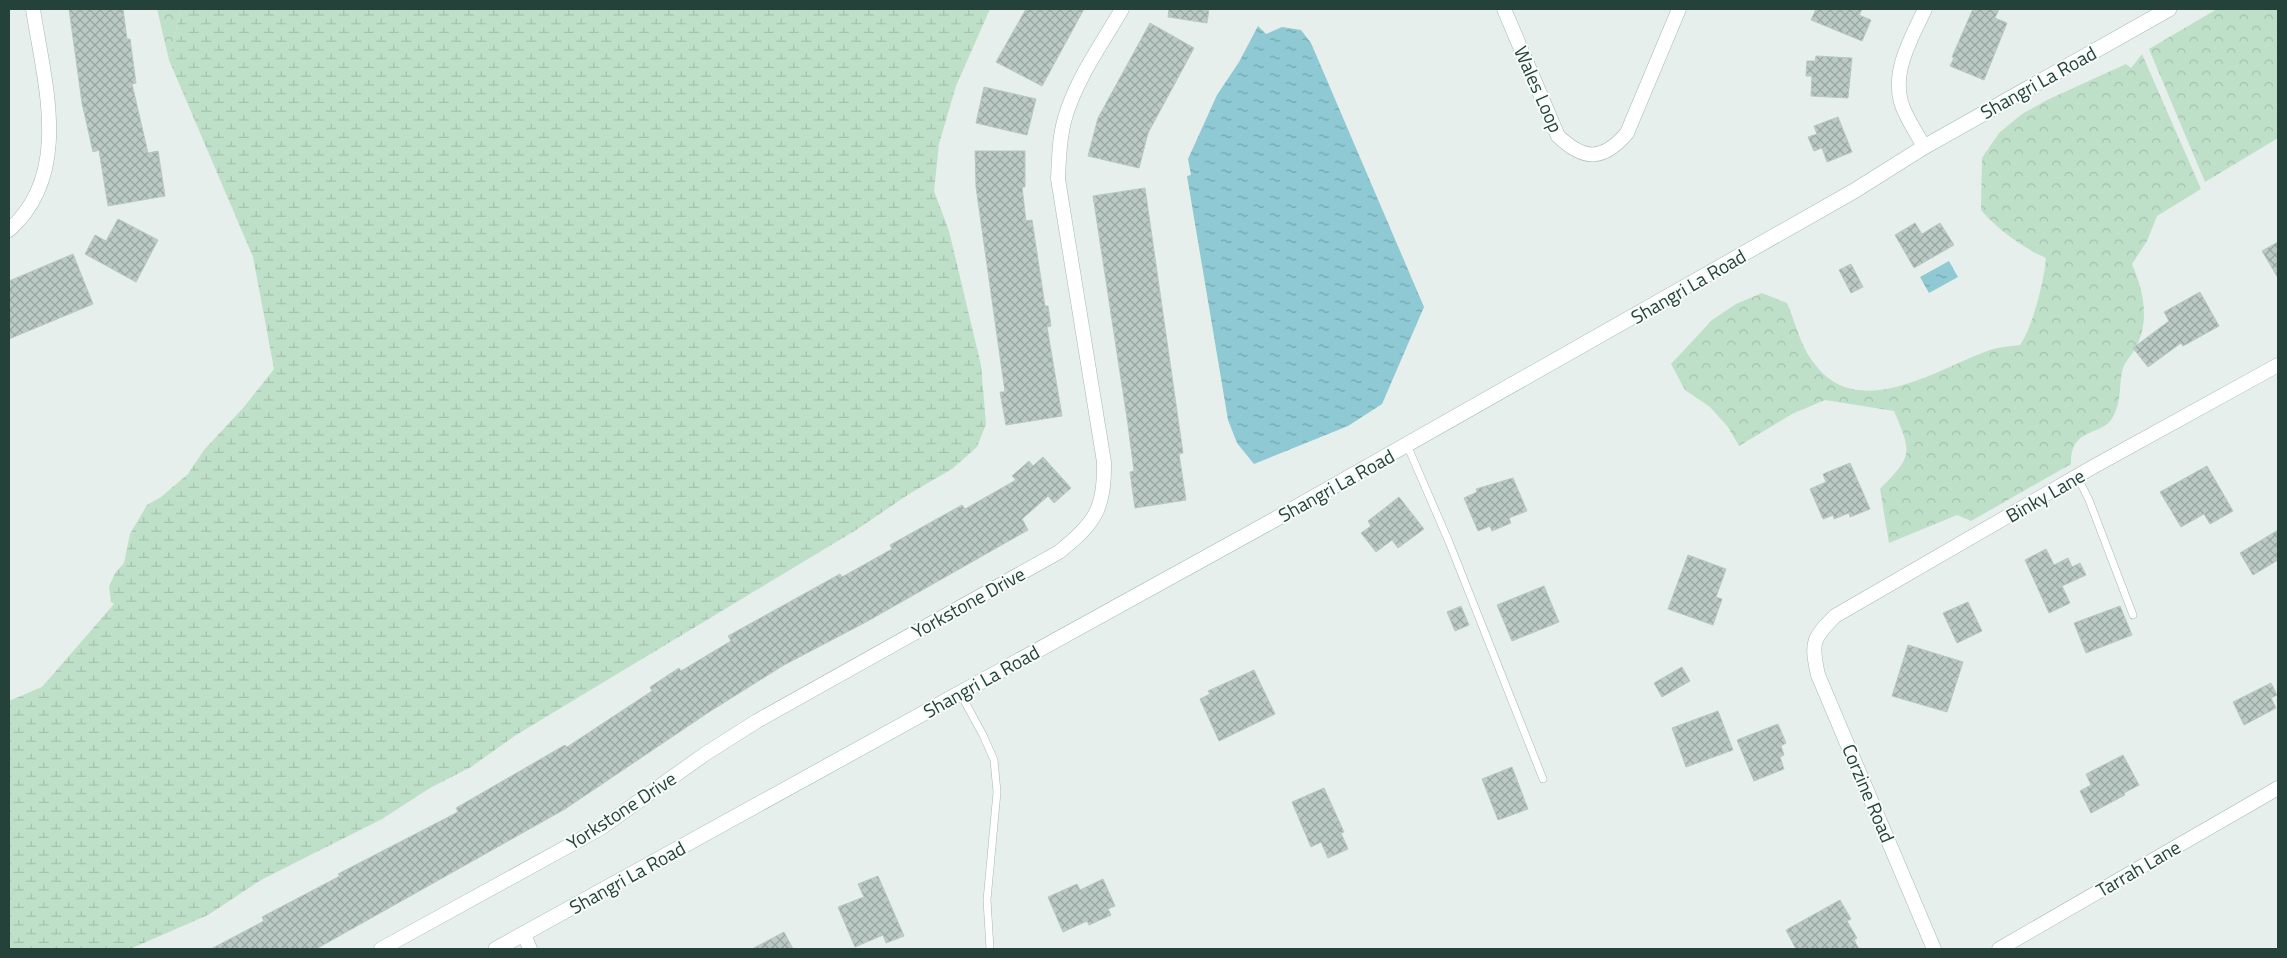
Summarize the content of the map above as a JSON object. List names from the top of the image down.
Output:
{
  "streets": {
    "street": [
      "Shangri La Road",
      "Wales Loop",
      "Binky Lane",
      "Yorkstone Drive",
      "Corzine Road",
      "Tarrah Lane"
    ]
  },
  "crossings": [
    ["Binky Lane", "Corzine Road"]
  ]
}
